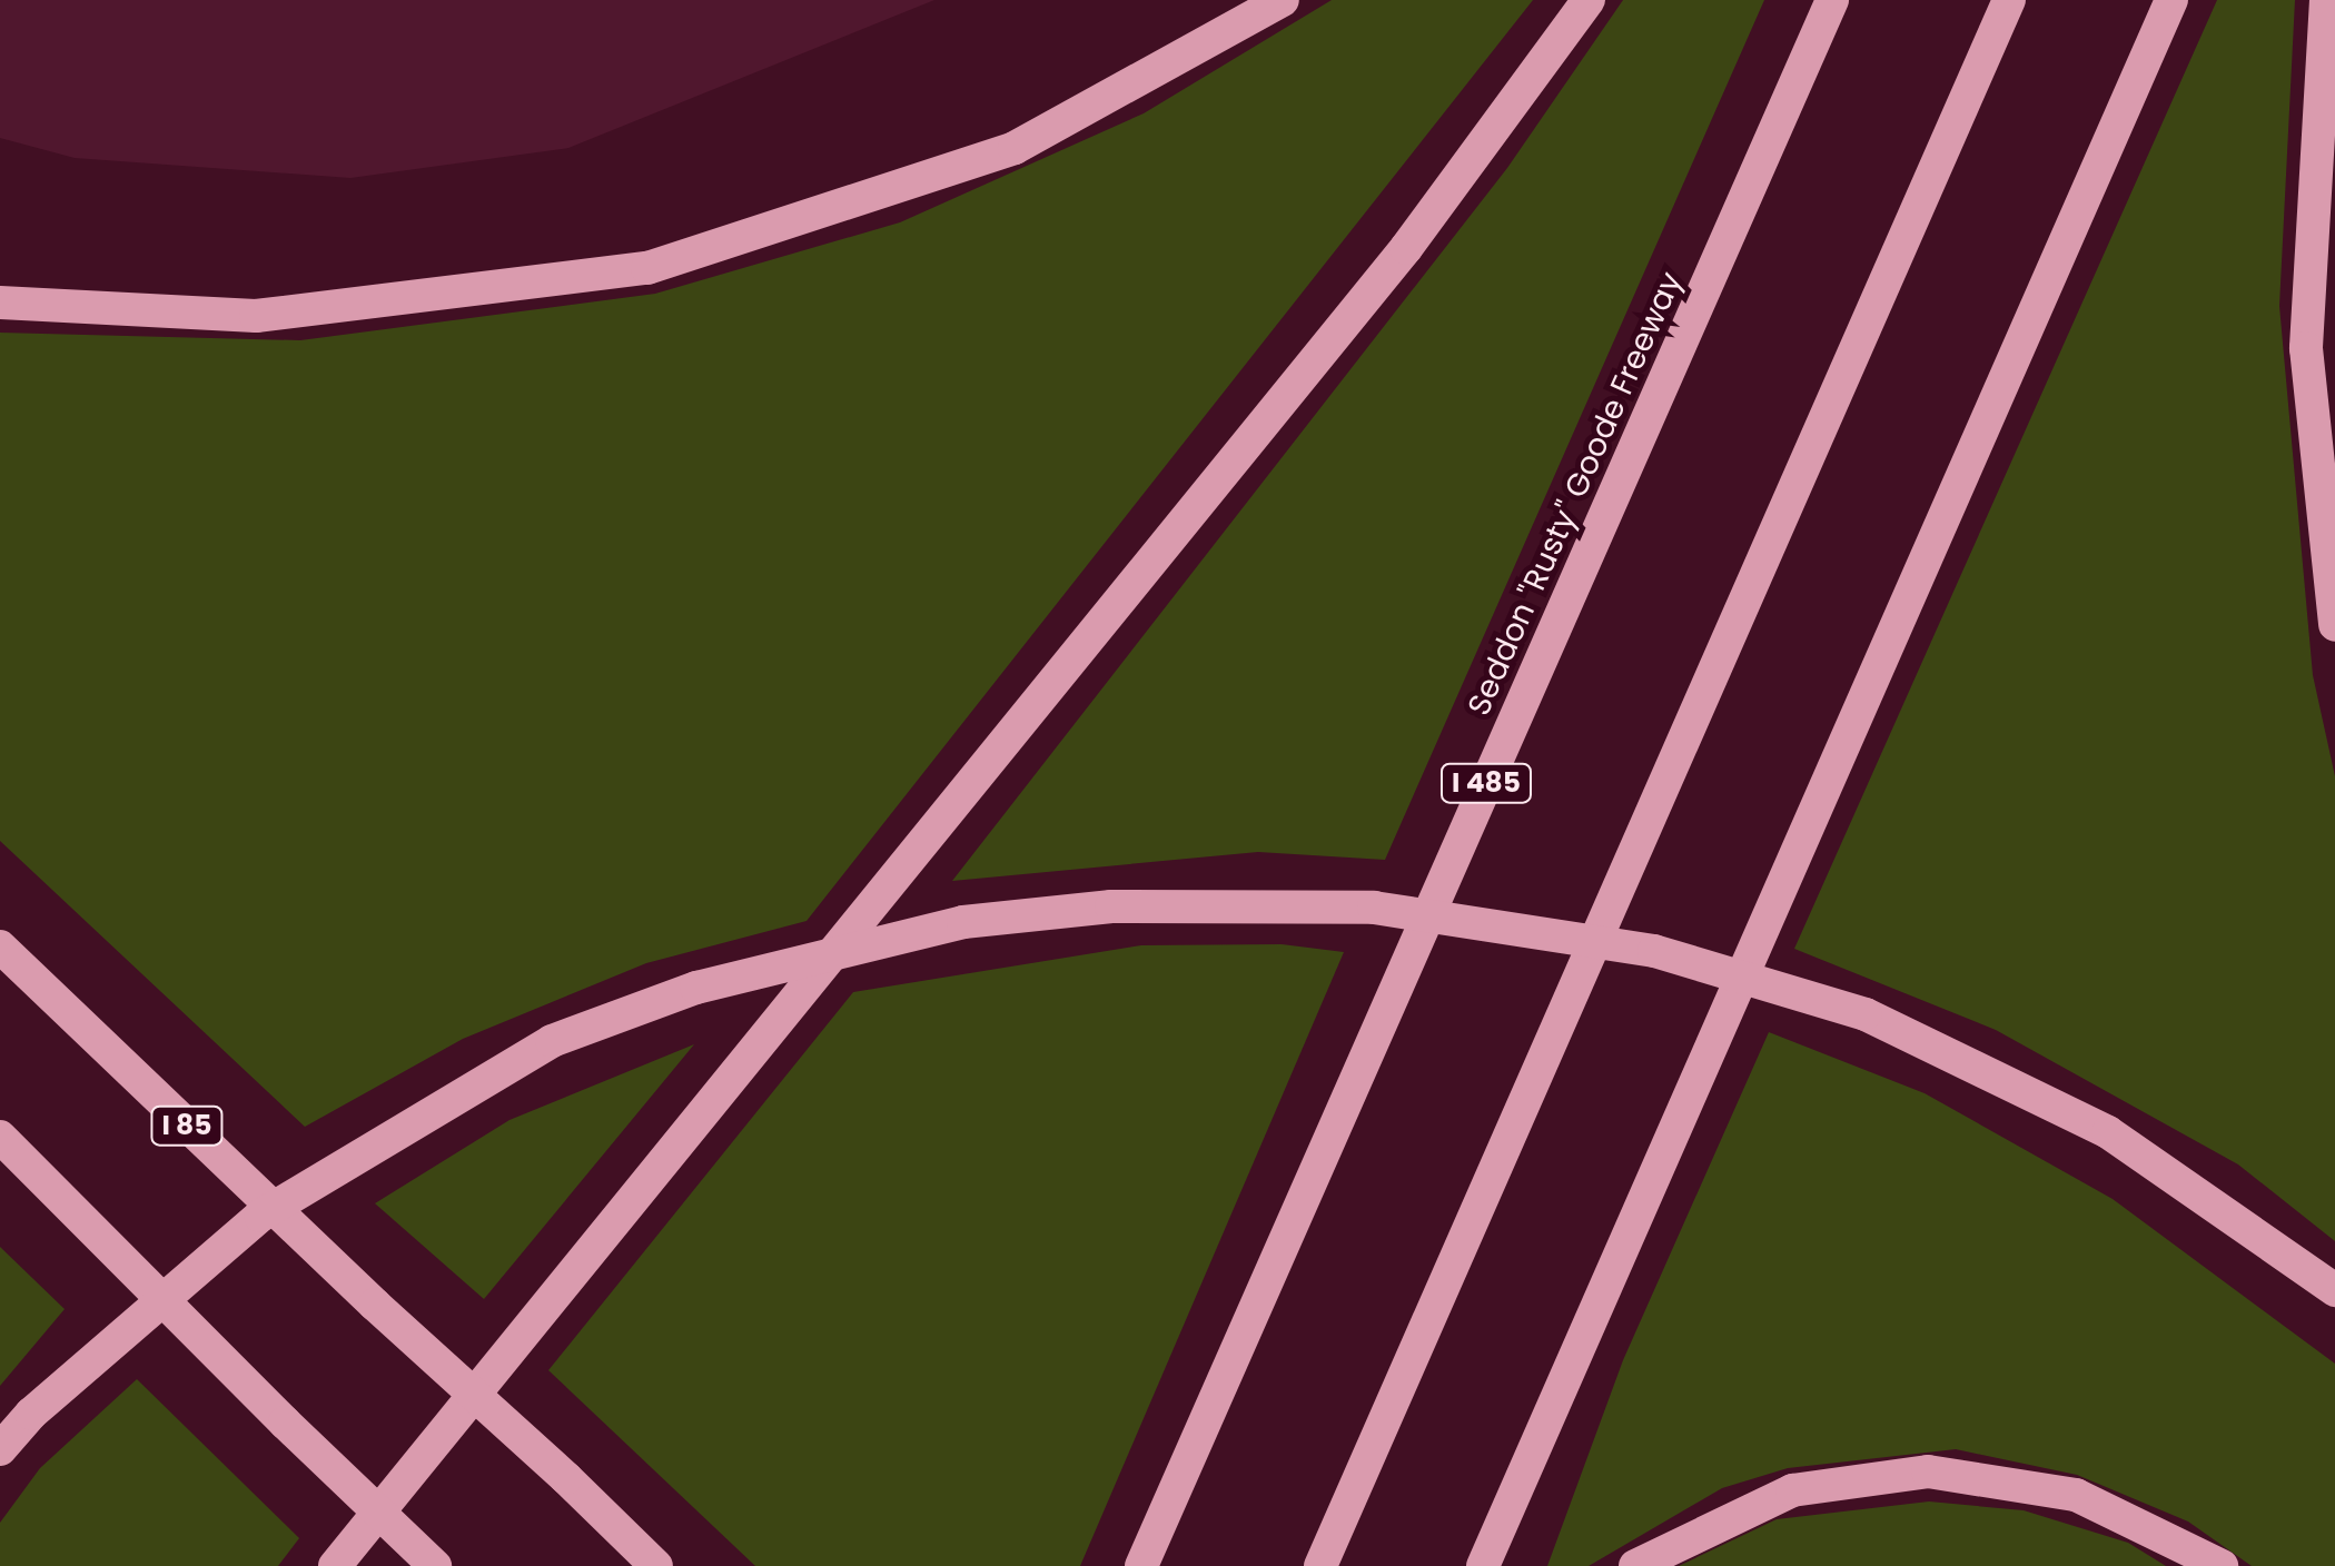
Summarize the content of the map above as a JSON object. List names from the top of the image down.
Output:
{
  "streets": {
    "highway": ["Seddon \"Rusty\" Goode Freeway", "I 485", "I 85"]
  }
}
